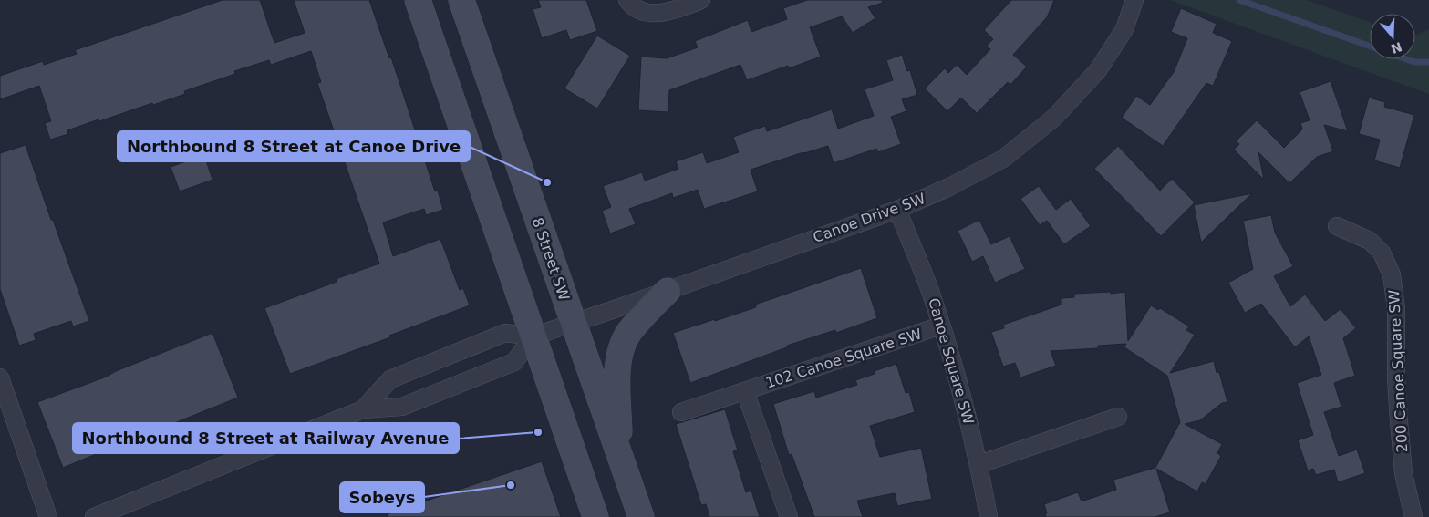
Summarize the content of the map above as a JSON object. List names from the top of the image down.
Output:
{
  "streets": {
    "main road": ["8 Street SW"],
    "street": [
      "Canoe Drive SW",
      "102 Canoe Square SW",
      "Canoe Square SW",
      "200 Canoe Square SW"
    ]
  },
  "crossings": [
    ["Canoe Drive SW", "8 Street SW"],
    ["Canoe Drive SW", "Canoe Square SW"],
    ["102 Canoe Square SW", "Canoe Square SW"]
  ],
  "places": ["Northbound 8 Street at Canoe Drive", "Northbound 8 Street at Railway Avenue", "Sobeys"],
  "north": "bottom"
}
